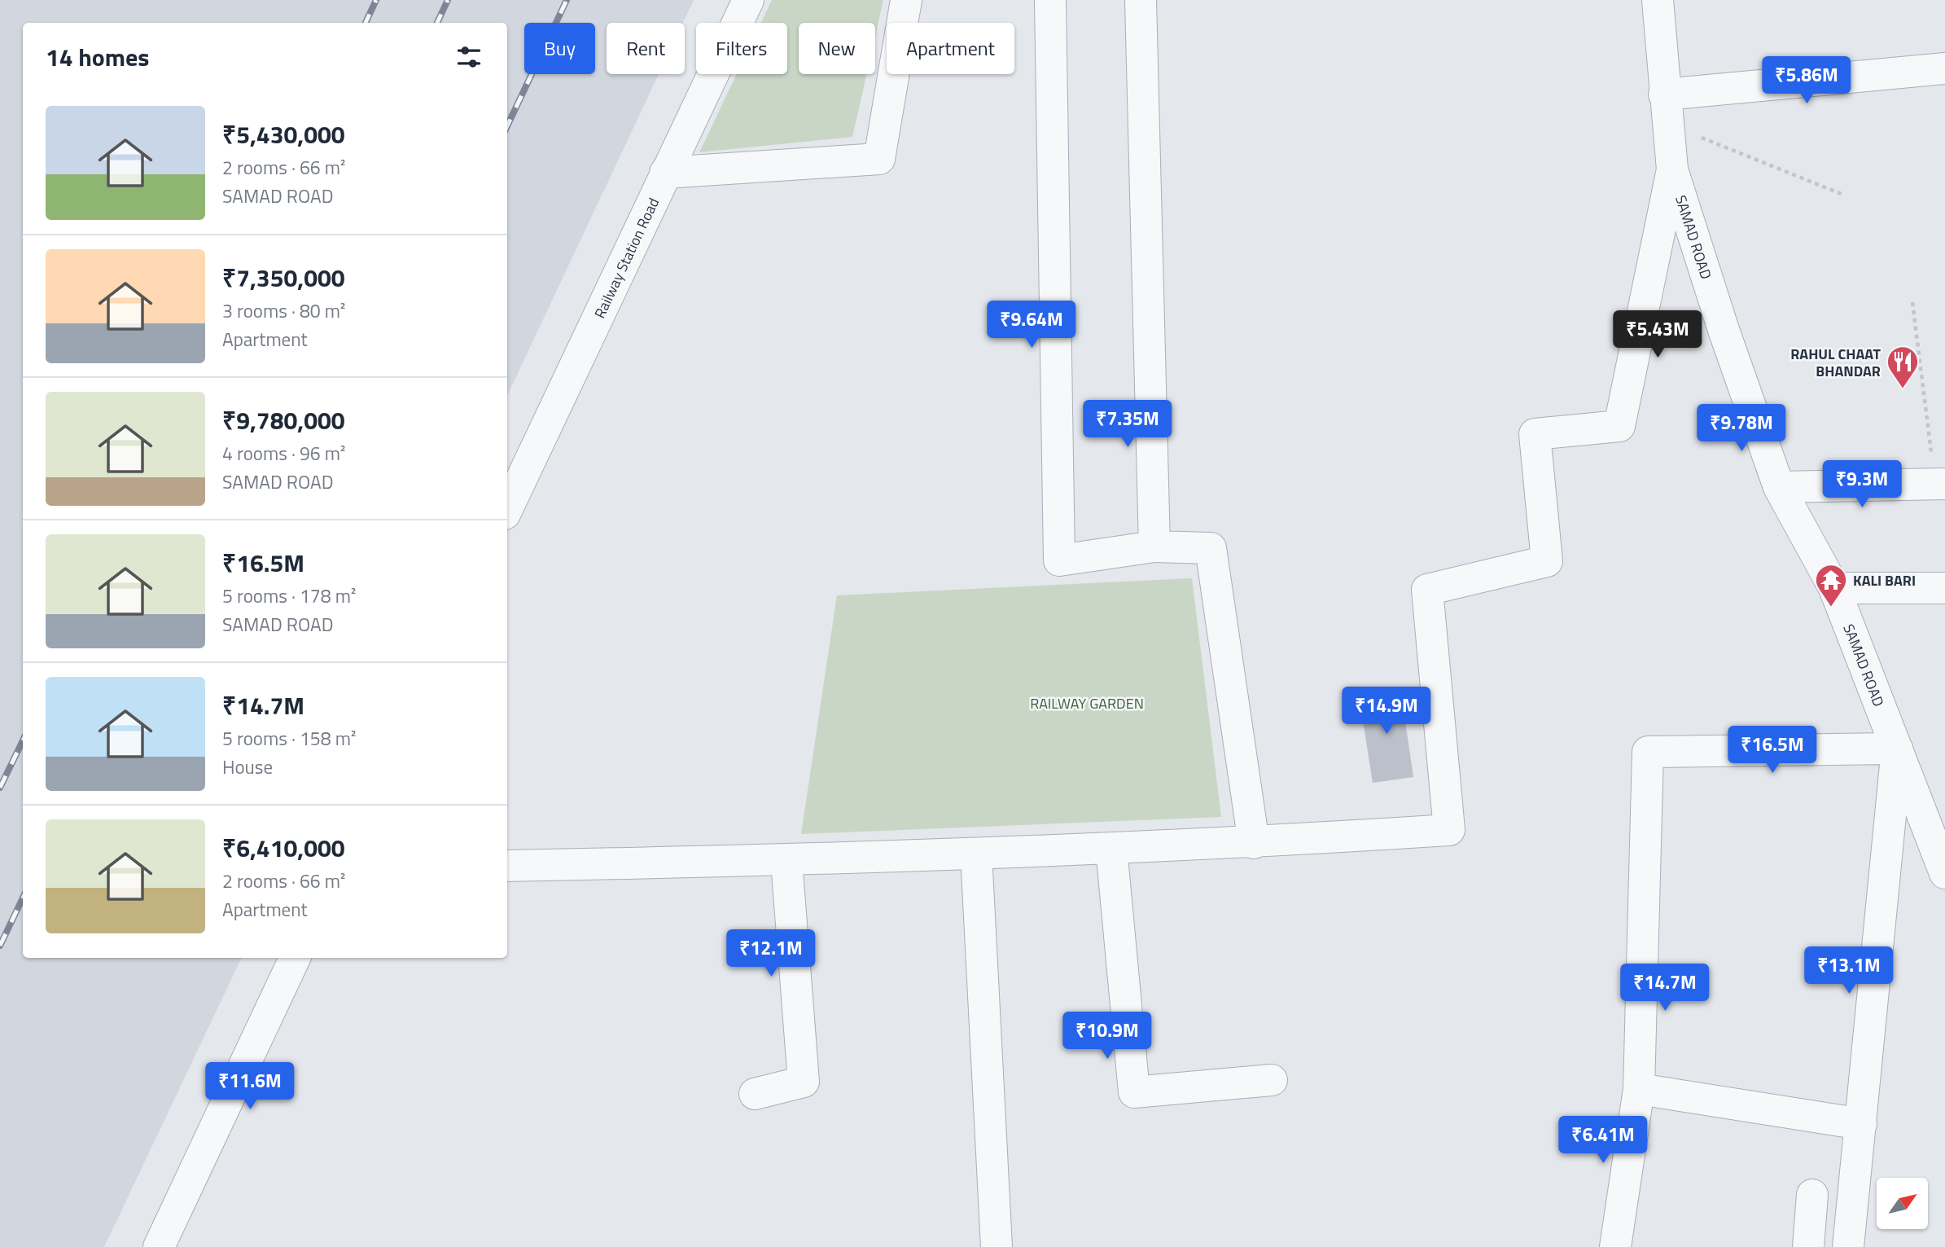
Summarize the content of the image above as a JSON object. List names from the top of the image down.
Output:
{
  "streets": {
    "street": ["SAMAD ROAD", "Railway Station Road"]
  },
  "parks": ["RAILWAY GARDEN"],
  "places": {
    "restaurant": ["RAHUL CHAAT BHANDAR"],
    "temple": ["KALI BARI"]
  },
  "north": "top right",
  "page": {
    "chip": [
      "Buy",
      "Rent",
      "Filters",
      "New",
      "Apartment"
    ],
    "heading": "14 homes",
    "price": [
      "₹5.86M",
      "₹9.64M",
      "₹5.43M",
      "₹7.35M",
      "₹9.78M",
      "₹9.3M",
      "₹14.9M",
      "₹16.5M",
      "₹12.1M",
      "₹13.1M",
      "₹14.7M",
      "₹10.9M",
      "₹11.6M",
      "₹6.41M"
    ],
    "list": [
      {
        "name": "₹5,430,000",
        "note": "2 rooms · 66 m² · SAMAD ROAD"
      },
      {
        "name": "₹7,350,000",
        "note": "3 rooms · 80 m² · Apartment"
      },
      {
        "name": "₹9,780,000",
        "note": "4 rooms · 96 m² · SAMAD ROAD"
      },
      {
        "name": "₹16.5M",
        "note": "5 rooms · 178 m² · SAMAD ROAD"
      },
      {
        "name": "₹14.7M",
        "note": "5 rooms · 158 m² · House"
      },
      {
        "name": "₹6,410,000",
        "note": "2 rooms · 66 m² · Apartment"
      }
    ]
  }
}
